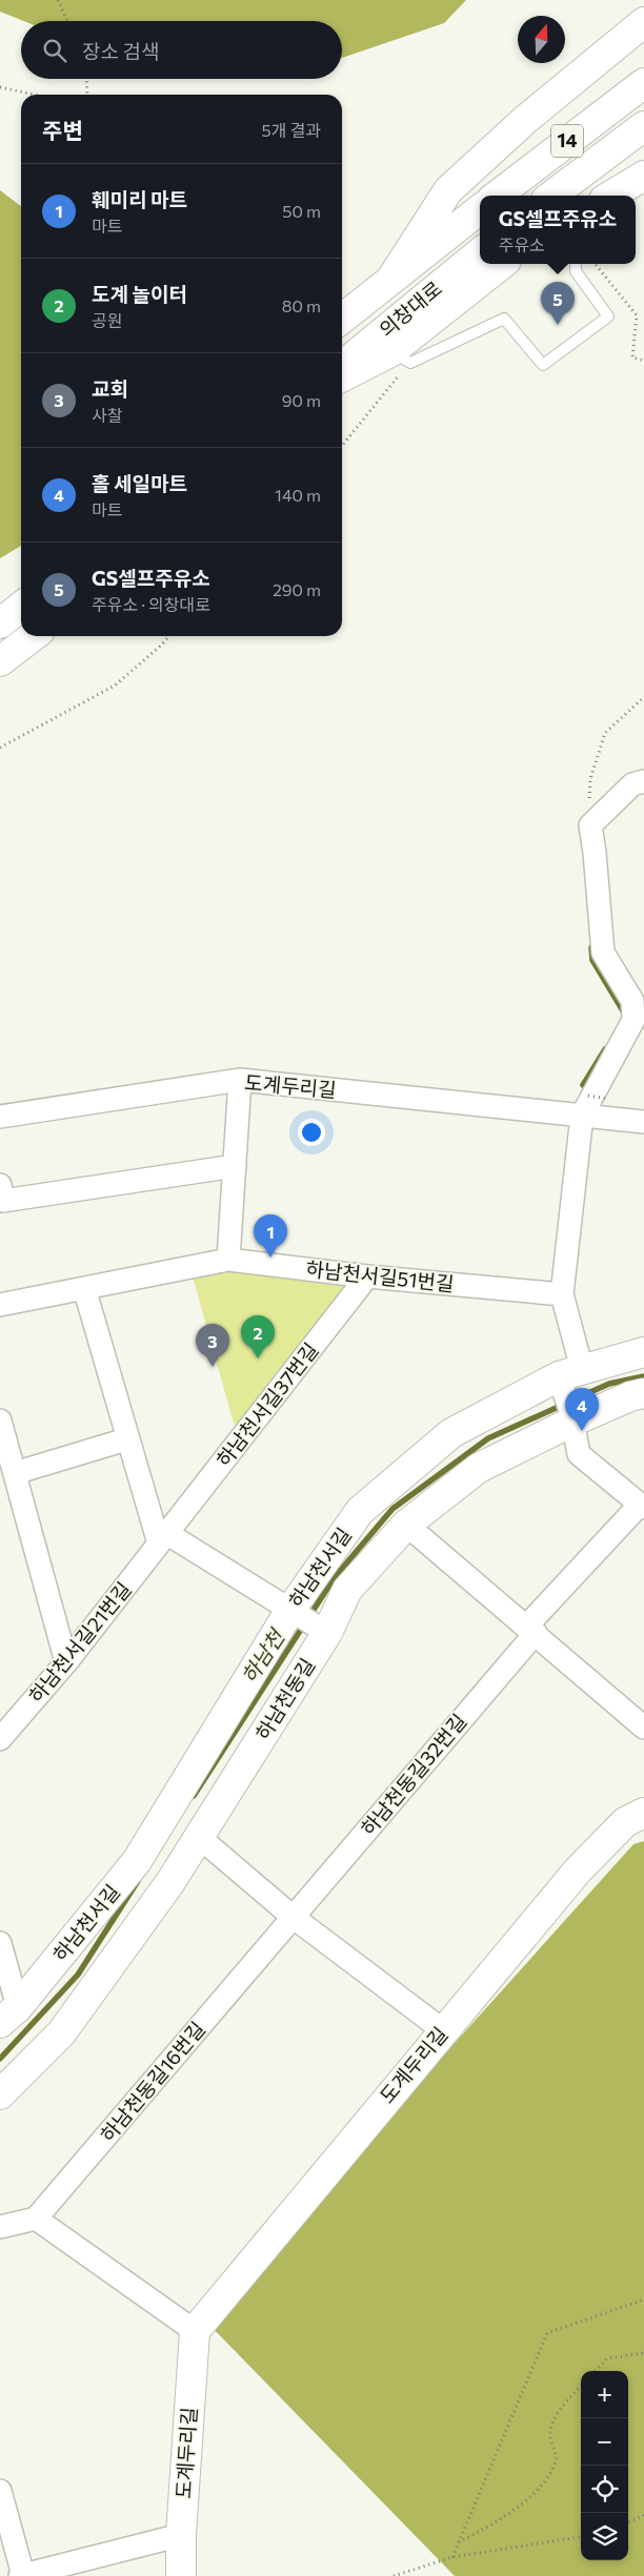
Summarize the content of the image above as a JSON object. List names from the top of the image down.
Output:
{
  "streets": {
    "main road": [
      "14",
      "의창대로",
      "도계두리길",
      "하남천서길",
      "하남천동길"
    ],
    "street": [
      "하남천서길51번길",
      "하남천서길37번길",
      "하남천서길21번길",
      "하남천동길32번길",
      "하남천동길16번길"
    ]
  },
  "crossings": [
    ["하남천서길51번길", "하남천서길37번길"],
    ["하남천서길37번길", "하남천서길21번길"],
    ["하남천동길32번길", "하남천동길16번길"]
  ],
  "water": ["하남천"],
  "north": "top",
  "page": {
    "search": "장소 검색",
    "heading": ["주변", "5개 결과"],
    "list": [
      {
        "mark": "1",
        "name": "훼미리 마트",
        "note": "마트",
        "value": "50 m"
      },
      {
        "mark": "2",
        "name": "도계 놀이터",
        "note": "공원",
        "value": "80 m"
      },
      {
        "mark": "3",
        "name": "교회",
        "note": "사찰",
        "value": "90 m"
      },
      {
        "mark": "4",
        "name": "홀 세일마트",
        "note": "마트",
        "value": "140 m"
      },
      {
        "mark": "5",
        "name": "GS셀프주유소",
        "note": "주유소 · 의창대로",
        "value": "290 m"
      }
    ],
    "popup": ["GS셀프주유소", "주유소"],
    "pins": [
      "5",
      "1",
      "2",
      "3",
      "4"
    ],
    "map_buttons": ["+", "−"]
  }
}
